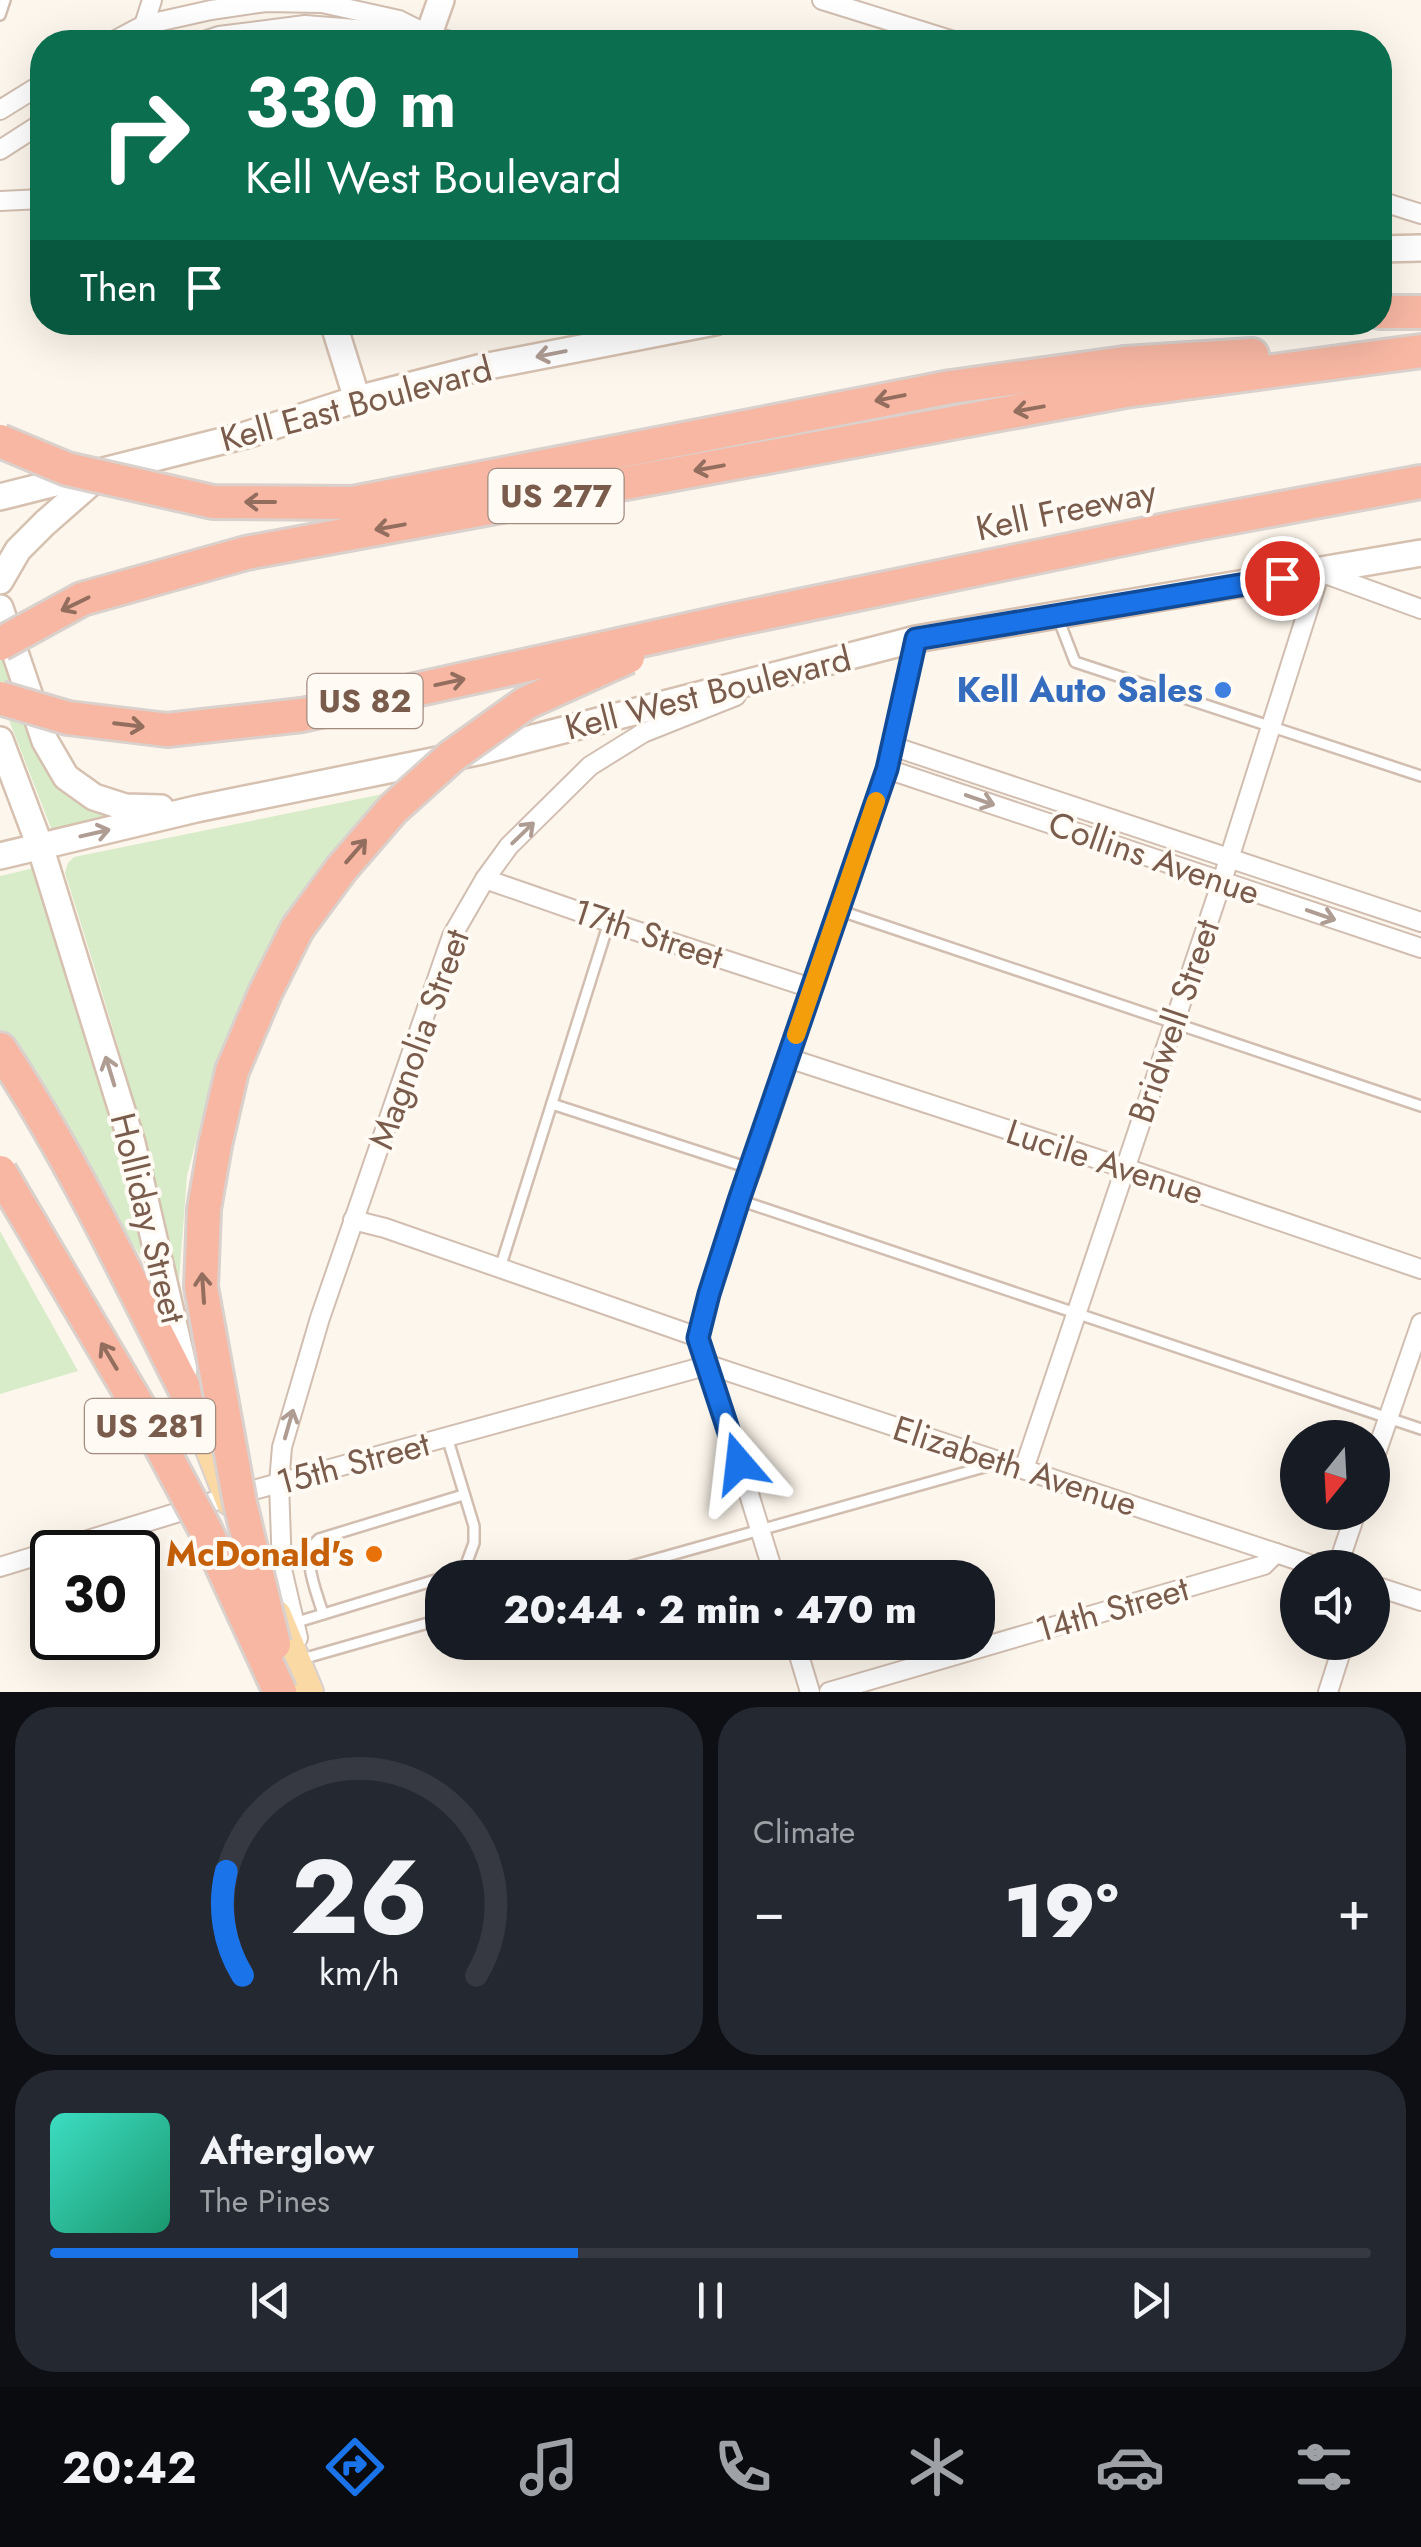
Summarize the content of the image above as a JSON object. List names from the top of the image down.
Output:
{
  "streets": {
    "highway": [
      "US 277",
      "Kell Freeway",
      "US 82",
      "US 281"
    ],
    "main road": ["Kell East Boulevard", "Kell West Boulevard", "Holliday Street"],
    "street": [
      "Collins Avenue",
      "17th Street",
      "Bridwell Street",
      "Magnolia Street",
      "Lucile Avenue",
      "15th Street",
      "Elizabeth Avenue",
      "14th Street"
    ]
  },
  "crossings": [
    ["Kell Freeway", "US 82"],
    ["Kell West Boulevard", "Bridwell Street"],
    ["Kell West Boulevard", "Magnolia Street"],
    ["Kell West Boulevard", "Holliday Street"],
    ["Collins Avenue", "Bridwell Street"],
    ["17th Street", "Magnolia Street"],
    ["Bridwell Street", "Lucile Avenue"],
    ["Bridwell Street", "Elizabeth Avenue"],
    ["Magnolia Street", "Holliday Street"],
    ["Magnolia Street", "15th Street"],
    ["Holliday Street", "15th Street"],
    ["15th Street", "Elizabeth Avenue"],
    ["Elizabeth Avenue", "14th Street"]
  ],
  "one_way": ["Kell East Boulevard", "Magnolia Street", "Holliday Street"],
  "places": ["Kell Auto Sales", "McDonald's"],
  "north": "bottom",
  "page": {
    "turn": ["330 m", "Kell West Boulevard"],
    "then": "Then",
    "limit": "30",
    "trip": "20:44 · 2 min · 470 m",
    "tile": "Climate",
    "heat": ["−", "19°", "+"],
    "song": ["Afterglow", "The Pines"],
    "tabs": "20:42",
    "gauge": ["26", "km/h"]
  }
}
